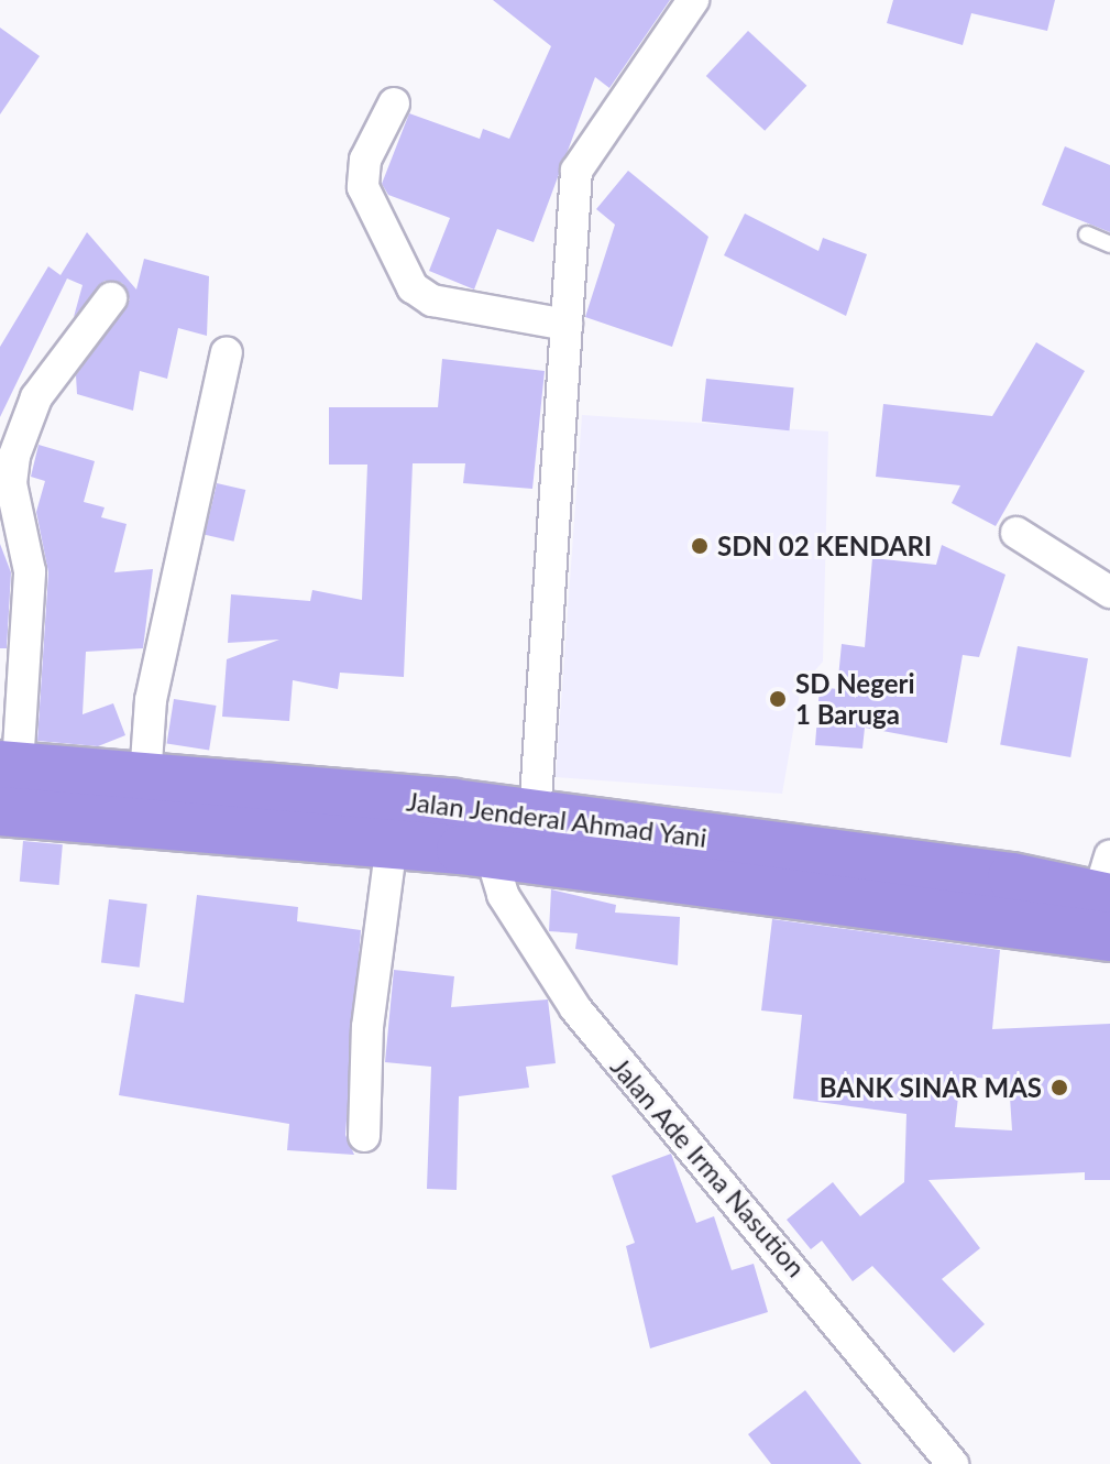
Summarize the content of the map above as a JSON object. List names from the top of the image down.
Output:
{
  "streets": {
    "highway": ["Jalan Jenderal Ahmad Yani"],
    "street": ["Jalan Ade Irma Nasution"]
  },
  "crossings": [
    ["Jalan Jenderal Ahmad Yani", "Jalan Ade Irma Nasution"]
  ],
  "places": ["SDN 02 KENDARI", "SD Negeri 1 Baruga", "BANK SINAR MAS"]
}
